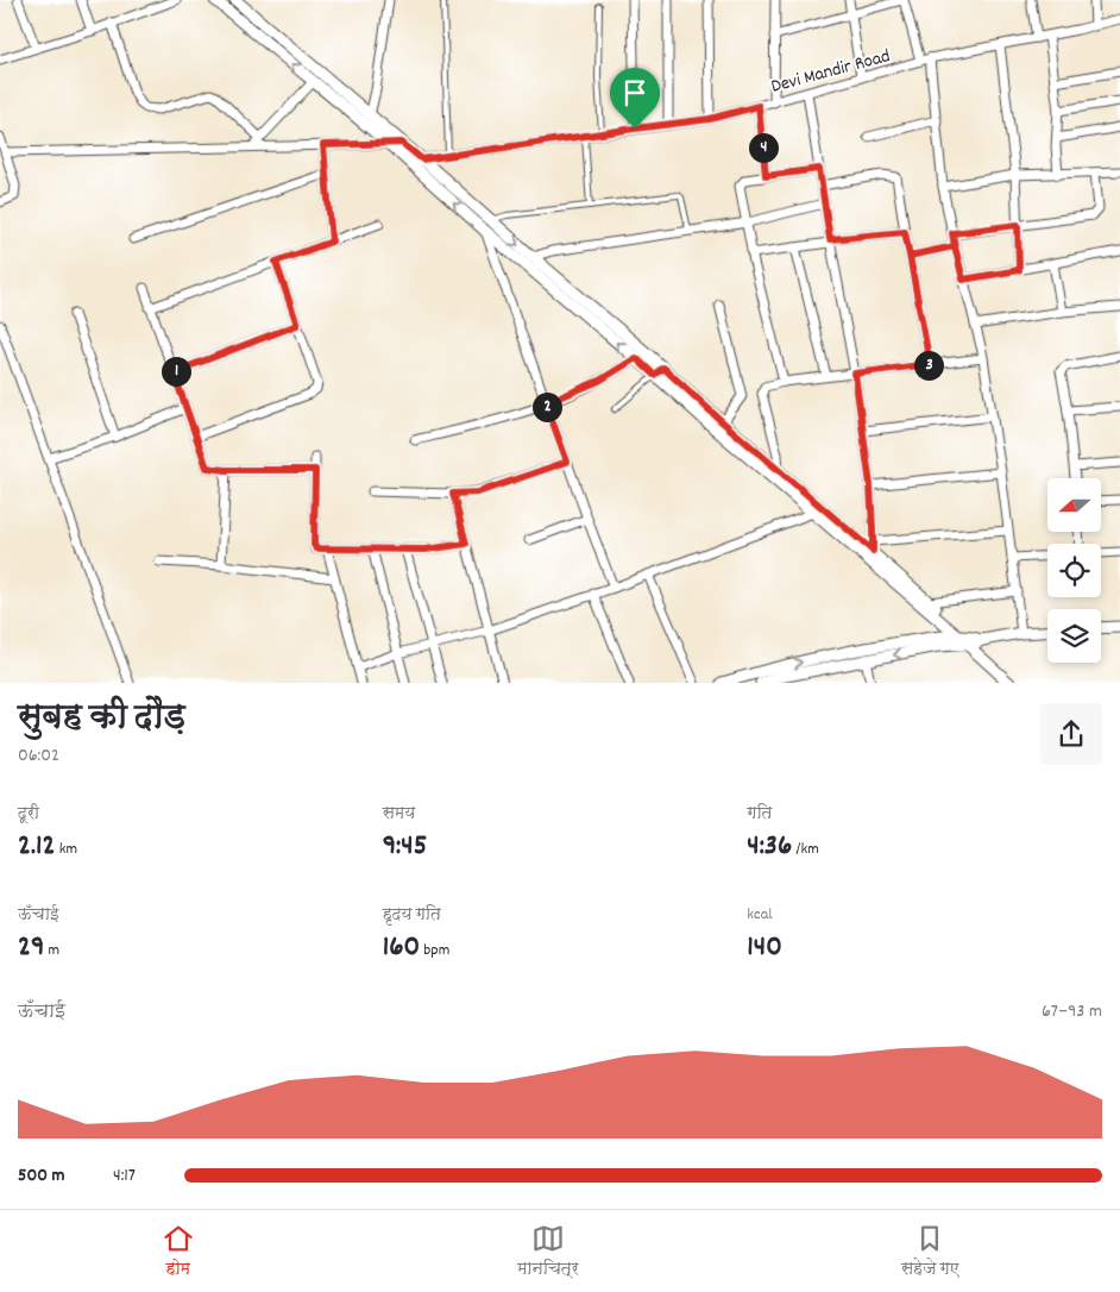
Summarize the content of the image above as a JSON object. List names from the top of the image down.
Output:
{
  "streets": {
    "street": ["Devi Mandir Road"]
  },
  "north": "left",
  "page": {
    "pins": [
      "4",
      "3",
      "1",
      "2"
    ],
    "heading": ["सुबह की दौड़", "06:02"],
    "stats": [
      ["दूरी", "2.12 km"],
      ["समय", "9:45"],
      ["गति", "4:36 /km"],
      ["ऊँचाई", "29 m"],
      ["हृदय गति", "160 bpm"],
      ["kcal", "140"]
    ],
    "chart": ["ऊँचाई", "67–93 m"],
    "list": [
      {
        "name": "500 m",
        "note": "4:17"
      }
    ],
    "tabs": ["होम", "मानचित्र", "सहेजे गए"]
  }
}
